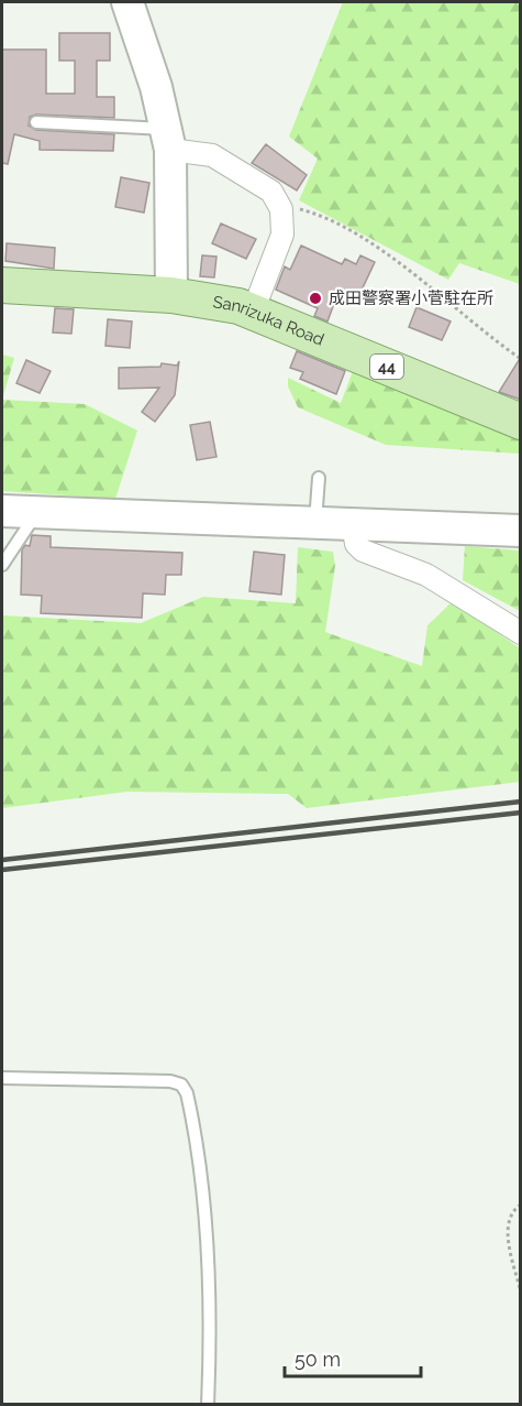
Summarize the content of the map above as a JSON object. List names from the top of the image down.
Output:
{
  "streets": {
    "main road": ["Sanrizuka Road", "44"]
  },
  "places": ["成田警察署小菅駐在所"],
  "scale_bar": "50 m"
}
